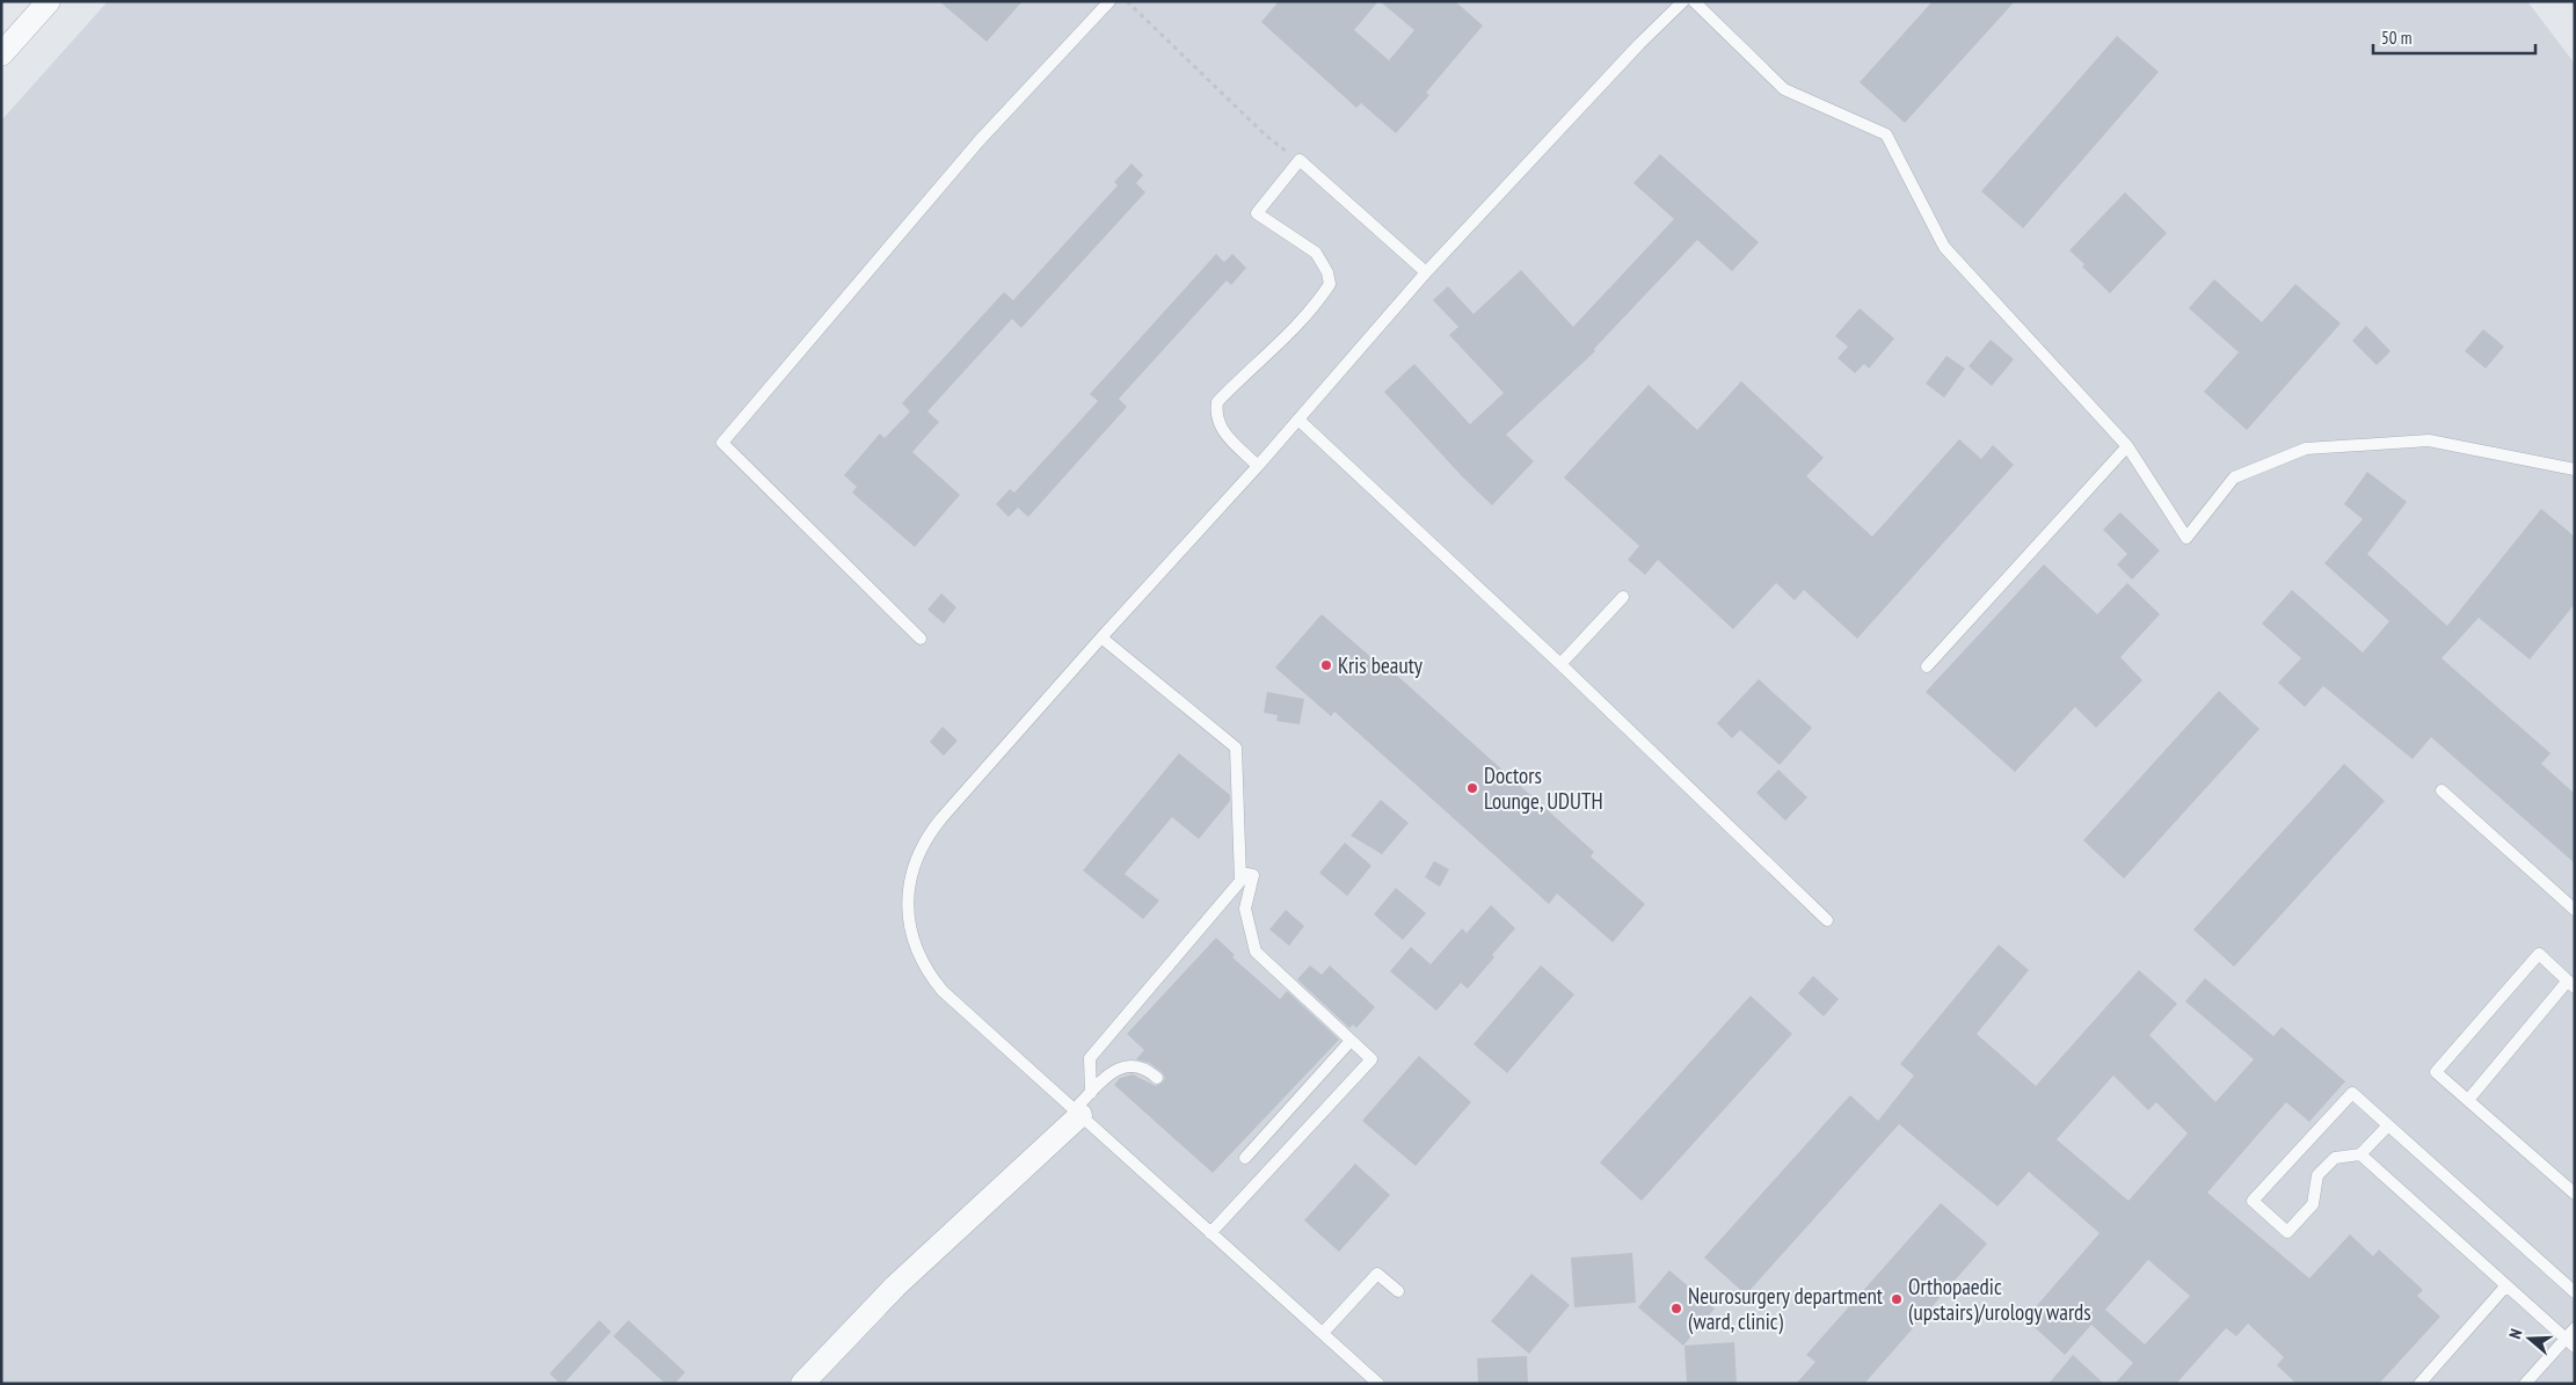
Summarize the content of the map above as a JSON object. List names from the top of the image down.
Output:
{
  "places": [
    "Kris beauty",
    "Doctors Lounge, UDUTH",
    "Orthopaedic (upstairs)/urology wards",
    "Neurosurgery department (ward, clinic)"
  ],
  "scale_bar": "50 m",
  "north": "left"
}
